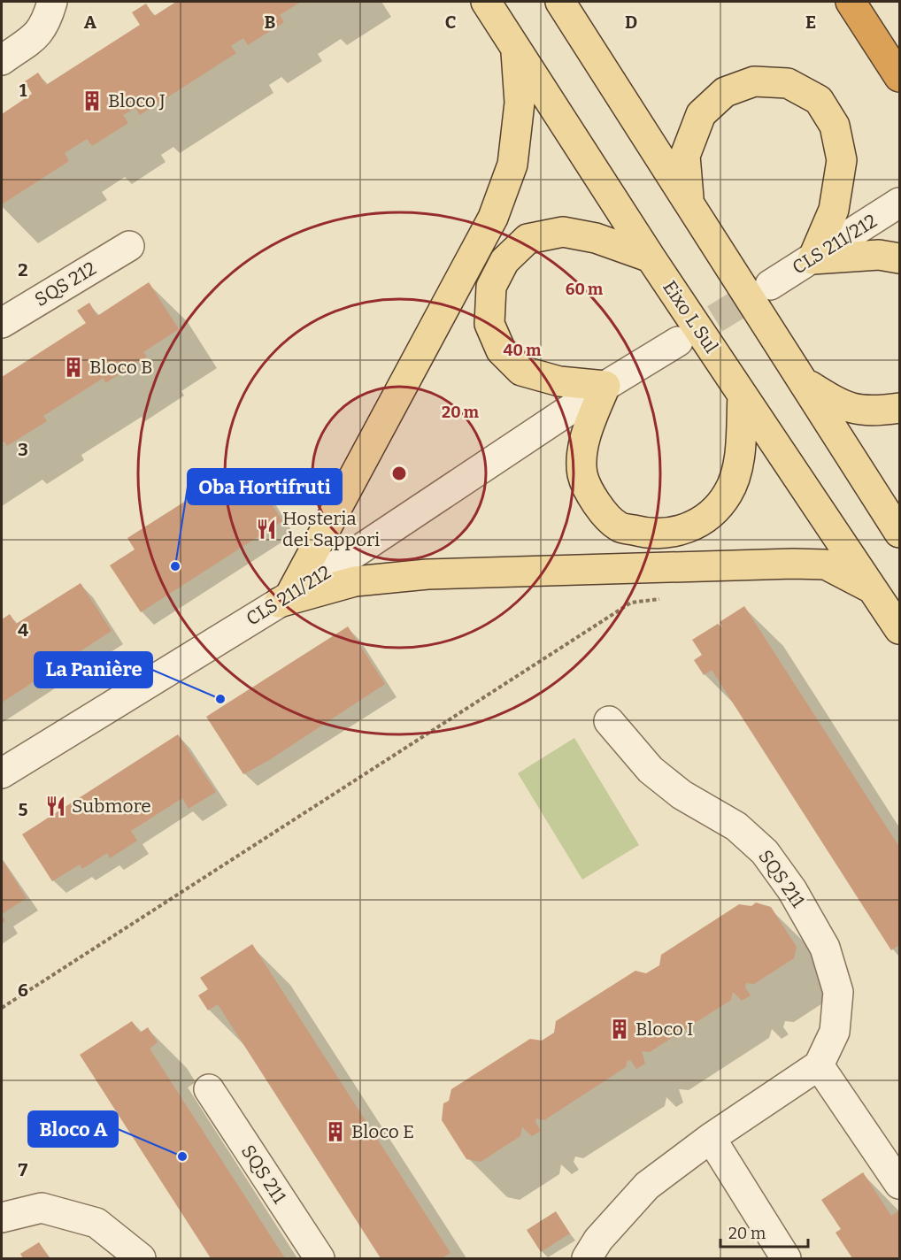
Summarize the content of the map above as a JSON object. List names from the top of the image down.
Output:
{
  "streets": {
    "main road": ["Eixo L Sul"],
    "street": ["CLS 211/212", "SQS 212", "SQS 211"]
  },
  "places": {
    "building": [
      "Bloco J",
      "Bloco B",
      "Bloco I",
      "Bloco E"
    ],
    "restaurant": ["Hosteria dei Sappori", "Submore"],
    "other": ["Oba Hortifruti", "La Panière", "Bloco A"]
  },
  "scale_bar": "20 m",
  "grid": {
    "columns": [
      "A",
      "B",
      "C",
      "D",
      "E"
    ],
    "rows": [
      "1",
      "2",
      "3",
      "4",
      "5",
      "6",
      "7"
    ]
  },
  "rings": ["60 m", "40 m", "20 m"]
}
